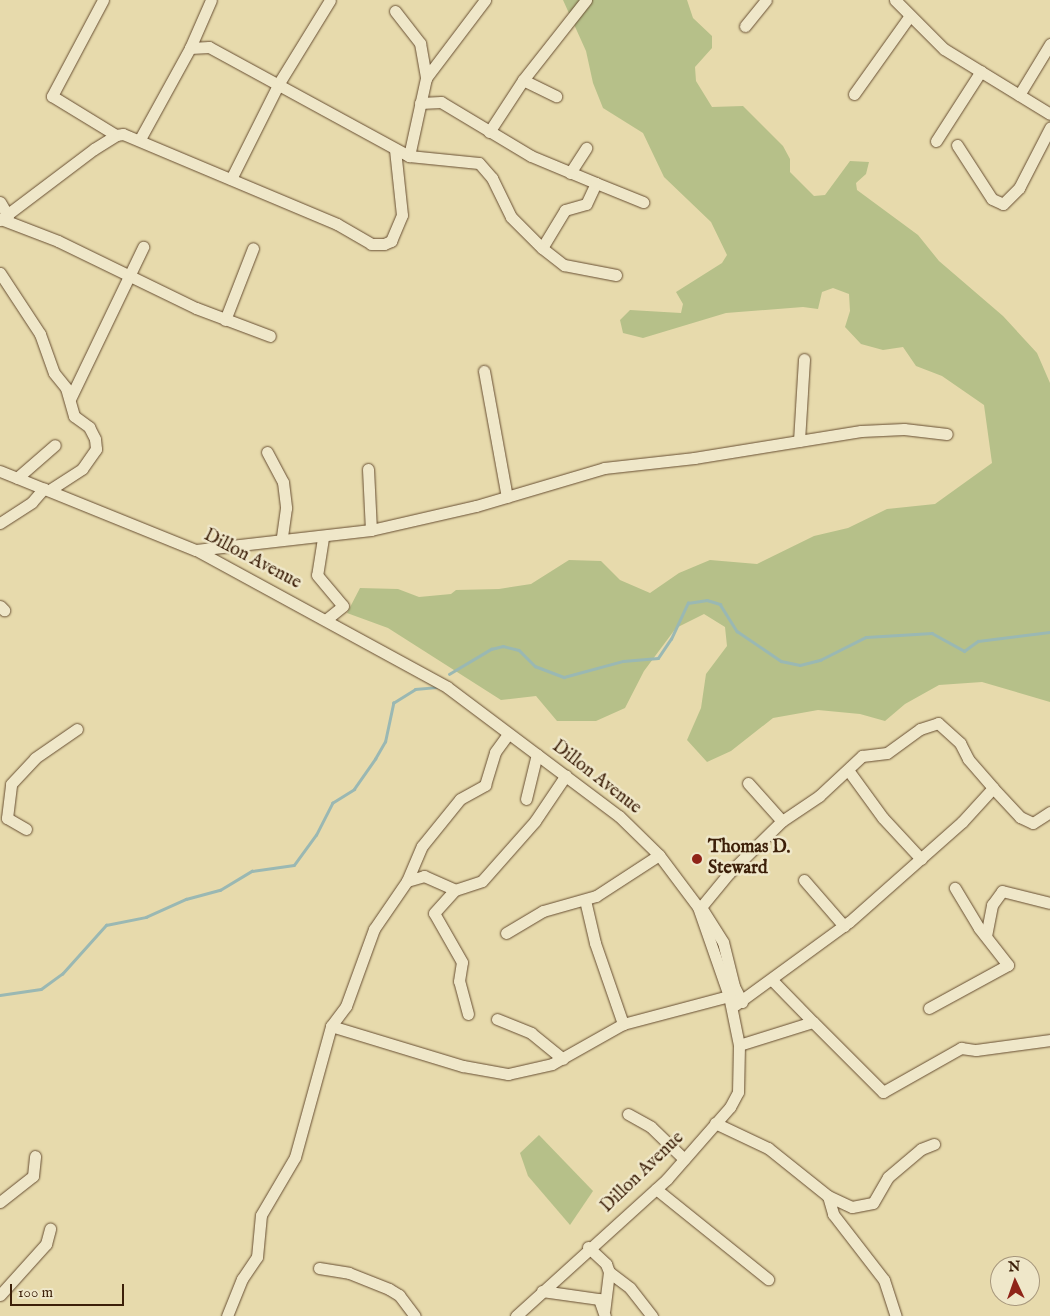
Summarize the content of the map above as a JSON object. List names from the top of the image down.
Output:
{
  "streets": {
    "street": ["Dillon Avenue"]
  },
  "places": ["Thomas D. Steward"],
  "scale_bar": "100 m",
  "north": "top"
}
